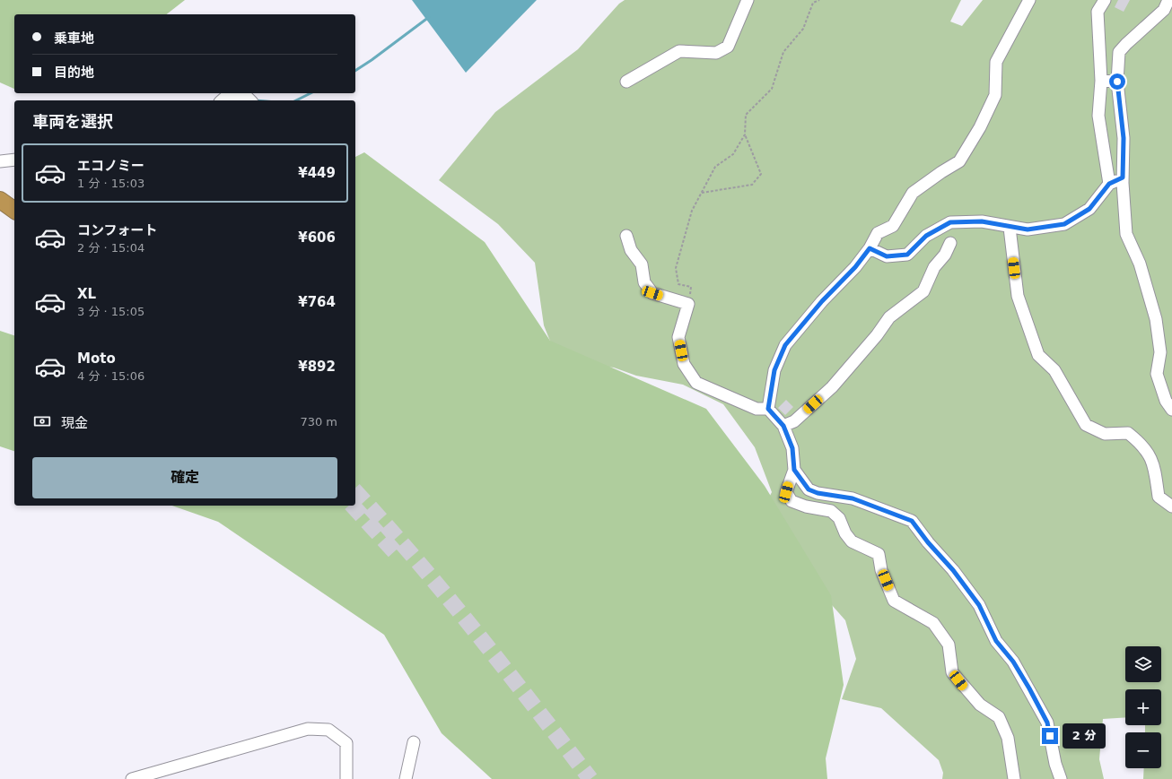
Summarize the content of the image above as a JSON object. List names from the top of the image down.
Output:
{
  "page": {
    "banner": ["乗車地", "目的地"],
    "heading": "車両を選択",
    "list": [
      {
        "name": "エコノミー",
        "note": "1 分 · 15:03",
        "value": "¥449"
      },
      {
        "name": "コンフォート",
        "note": "2 分 · 15:04",
        "value": "¥606"
      },
      {
        "name": "XL",
        "note": "3 分 · 15:05",
        "value": "¥764"
      },
      {
        "name": "Moto",
        "note": "4 分 · 15:06",
        "value": "¥892"
      }
    ],
    "pay": ["現金", "730 m"],
    "buttons": "確定",
    "map_buttons": ["+", "−"],
    "bubble": "2 分"
  }
}
